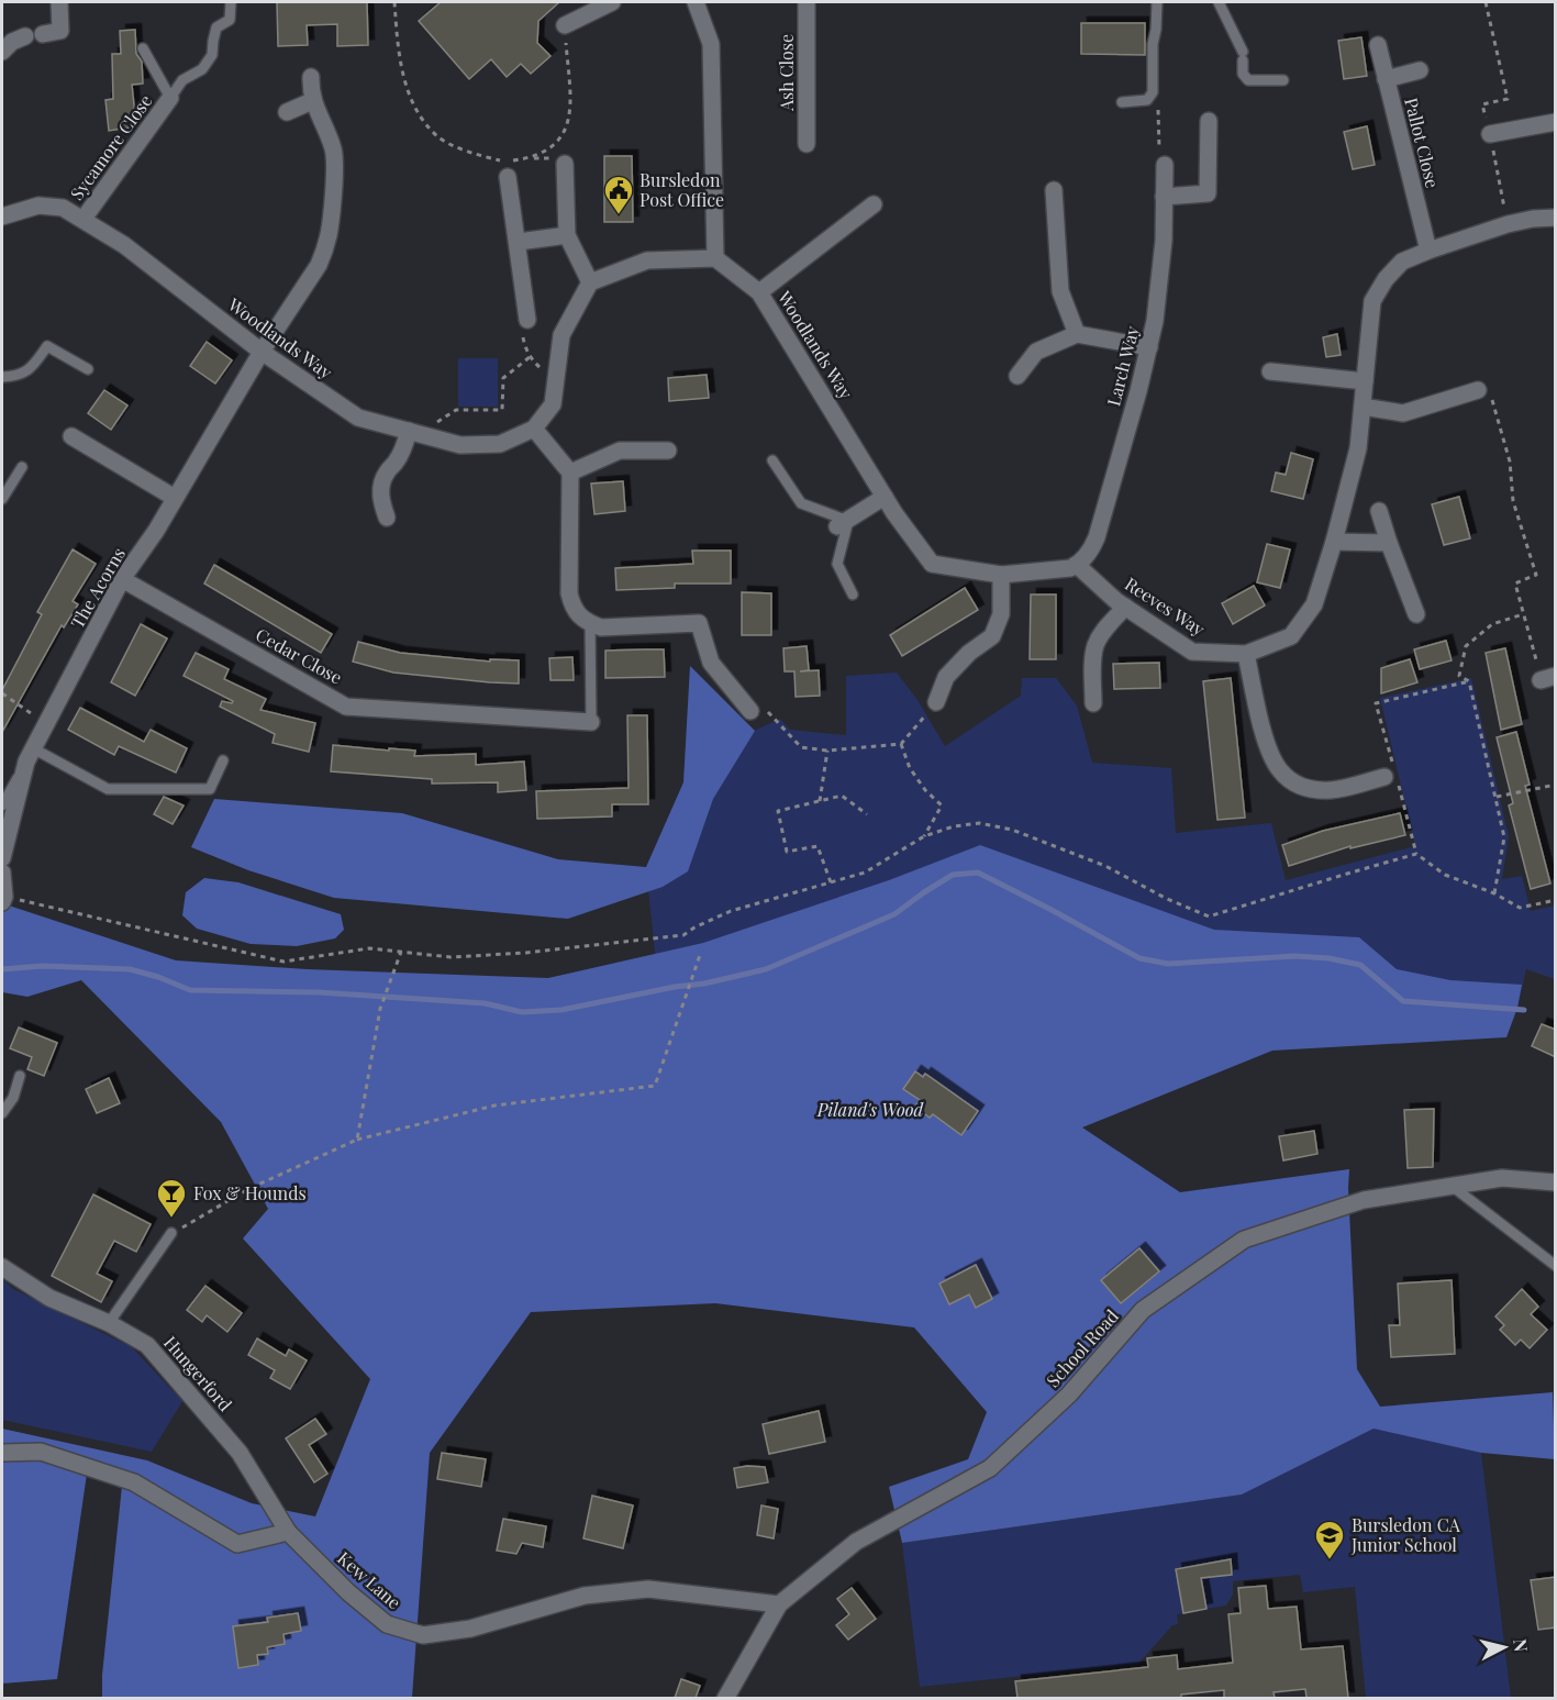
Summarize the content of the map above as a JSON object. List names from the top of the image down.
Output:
{
  "streets": {
    "street": [
      "Ash Close",
      "Pallot Close",
      "Sycamore Close",
      "Woodlands Way",
      "Larch Way",
      "The Acorns",
      "Reeves Way",
      "Cedar Close",
      "School Road",
      "Hungerford",
      "Kew Lane"
    ]
  },
  "crossings": [
    ["Pallot Close", "Reeves Way"],
    ["Sycamore Close", "Woodlands Way"],
    ["Woodlands Way", "Larch Way"],
    ["Woodlands Way", "The Acorns"],
    ["Woodlands Way", "Reeves Way"],
    ["Larch Way", "Reeves Way"],
    ["The Acorns", "Cedar Close"],
    ["School Road", "Kew Lane"],
    ["Hungerford", "Kew Lane"]
  ],
  "parks": ["Piland's Wood"],
  "places": {
    "public building": ["Bursledon Post Office"],
    "bar": ["Fox & Hounds"],
    "school or university": ["Bursledon CA Junior School"]
  },
  "north": "right"
}
